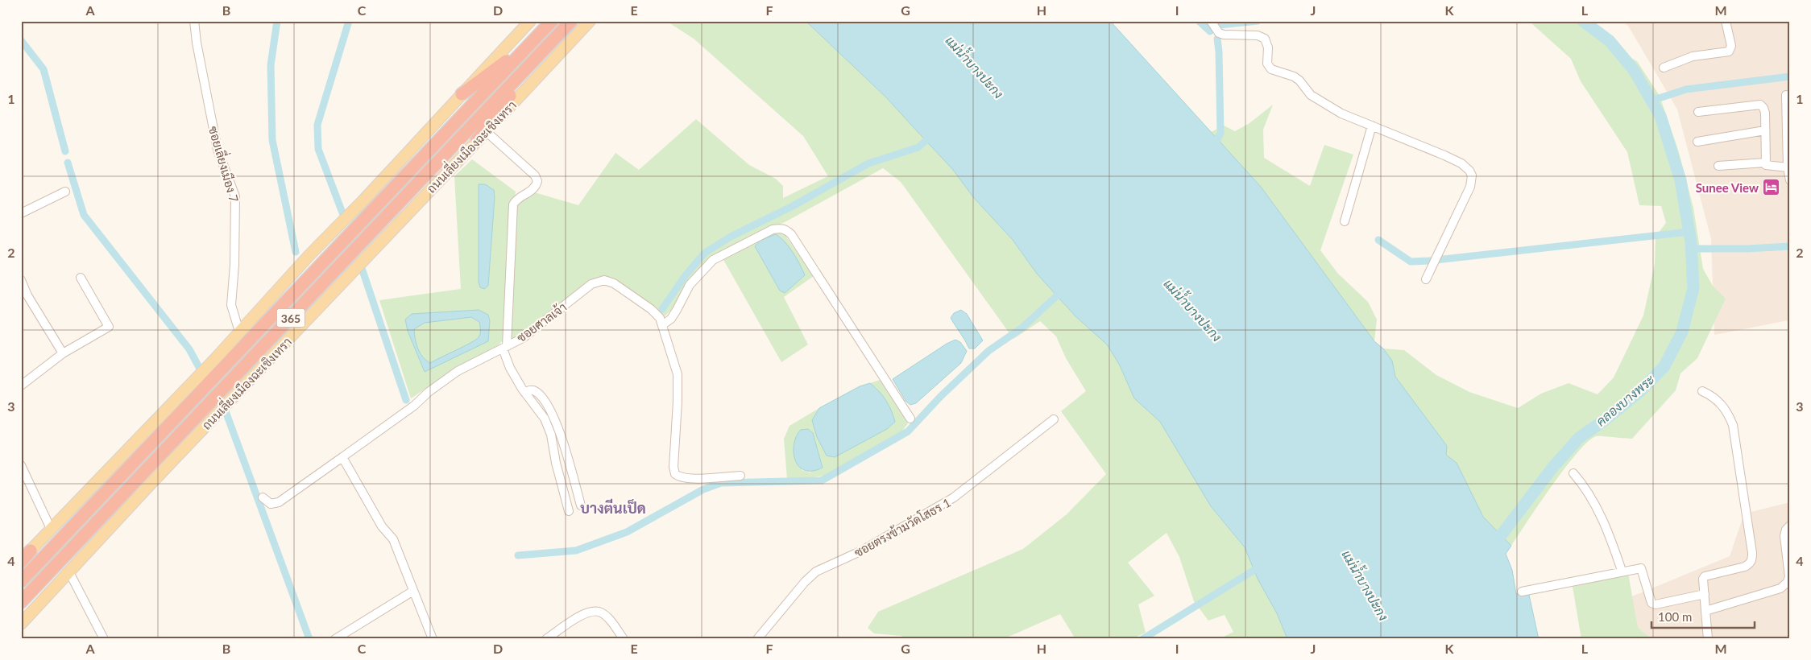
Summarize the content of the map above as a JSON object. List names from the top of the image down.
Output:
{
  "streets": {
    "highway": ["ถนนเลี่ยงเมืองฉะเชิงเทรา", "365"],
    "street": ["ซอยเลี่ยงเมือง 7", "ซอยศาลเจ้า", "ซอยตรงข้ามวัดโสธร 1"]
  },
  "crossings": [
    ["ซอยเลี่ยงเมือง 7", "365"]
  ],
  "districts": ["บางตีนเป็ด"],
  "water": ["แม่น้ำบางปะกง", "คลองบางพระ"],
  "places": {
    "hotel": ["Sunee View"]
  },
  "scale_bar": "100 m",
  "grid": {
    "columns": [
      "A",
      "B",
      "C",
      "D",
      "E",
      "F",
      "G",
      "H",
      "I",
      "J",
      "K",
      "L",
      "M"
    ],
    "rows": [
      "1",
      "2",
      "3",
      "4"
    ]
  }
}
